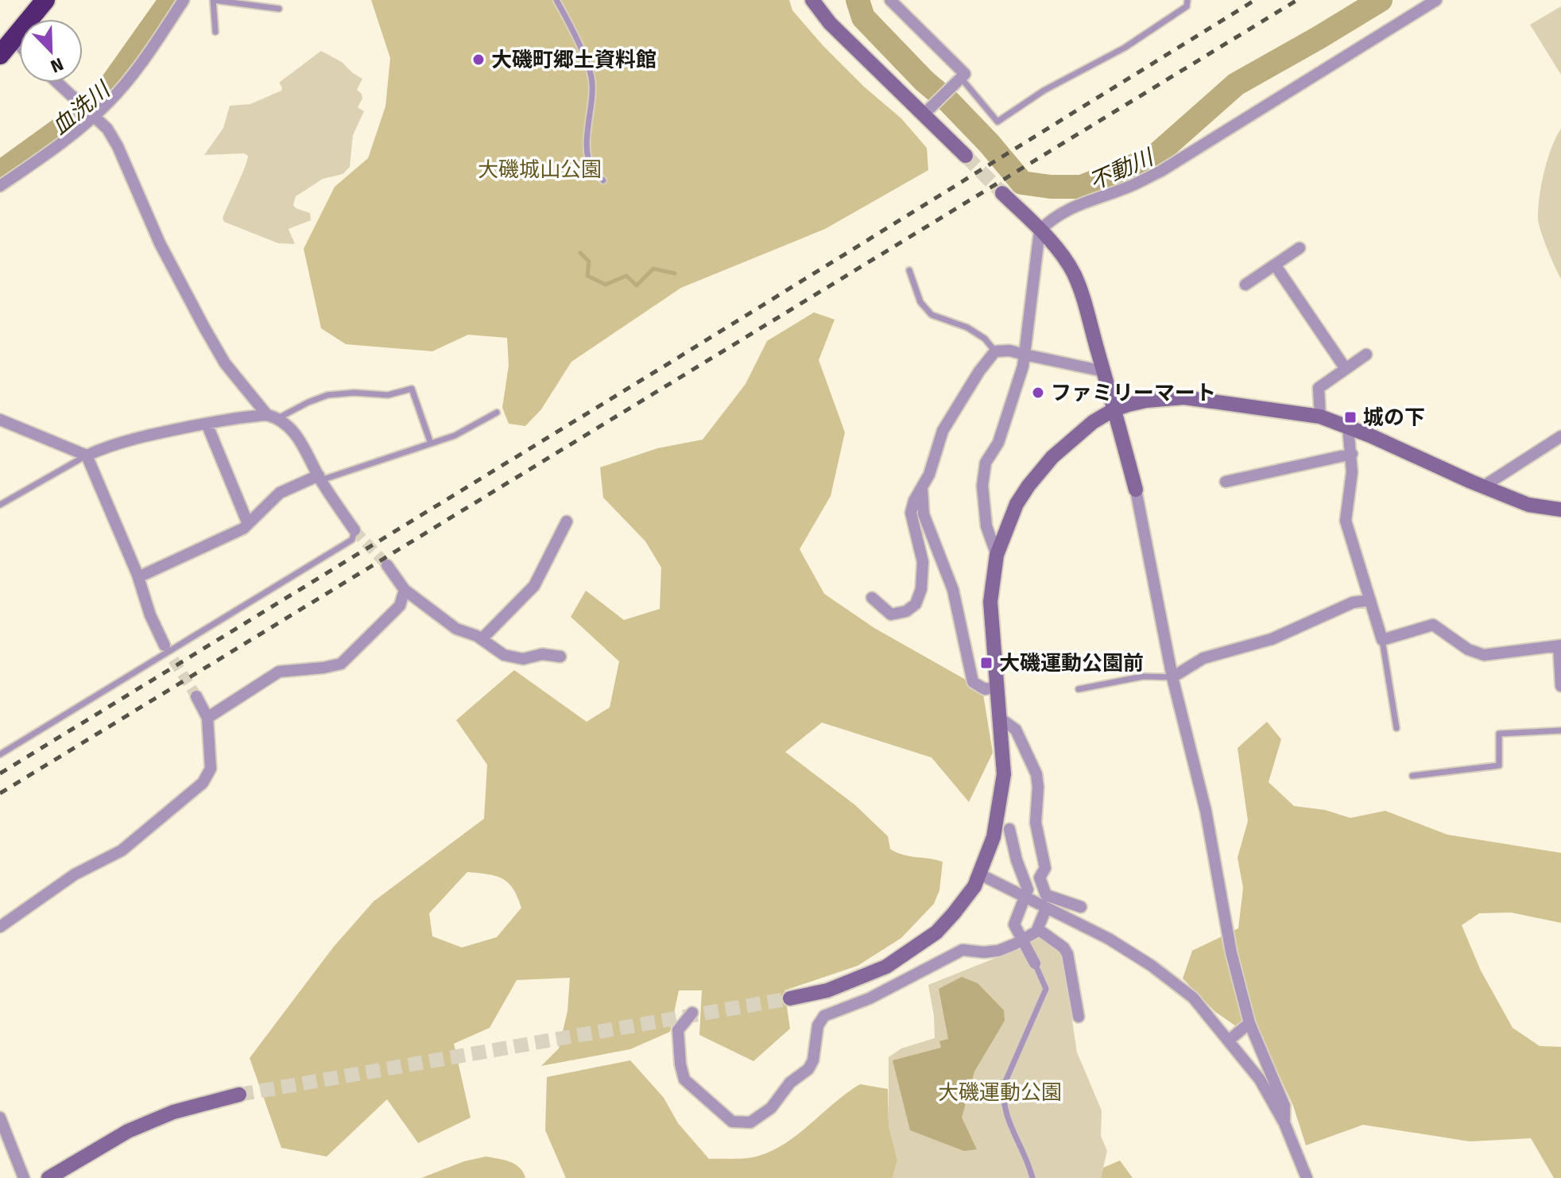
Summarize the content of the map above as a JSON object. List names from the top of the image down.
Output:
{
  "water": ["血洗川", "不動川"],
  "parks": ["大磯城山公園", "大磯運動公園"],
  "places": {
    "other": ["大磯町郷土資料館", "ファミリーマート"],
    "transit": ["城の下", "大磯運動公園前"]
  },
  "north": "bottom right"
}
